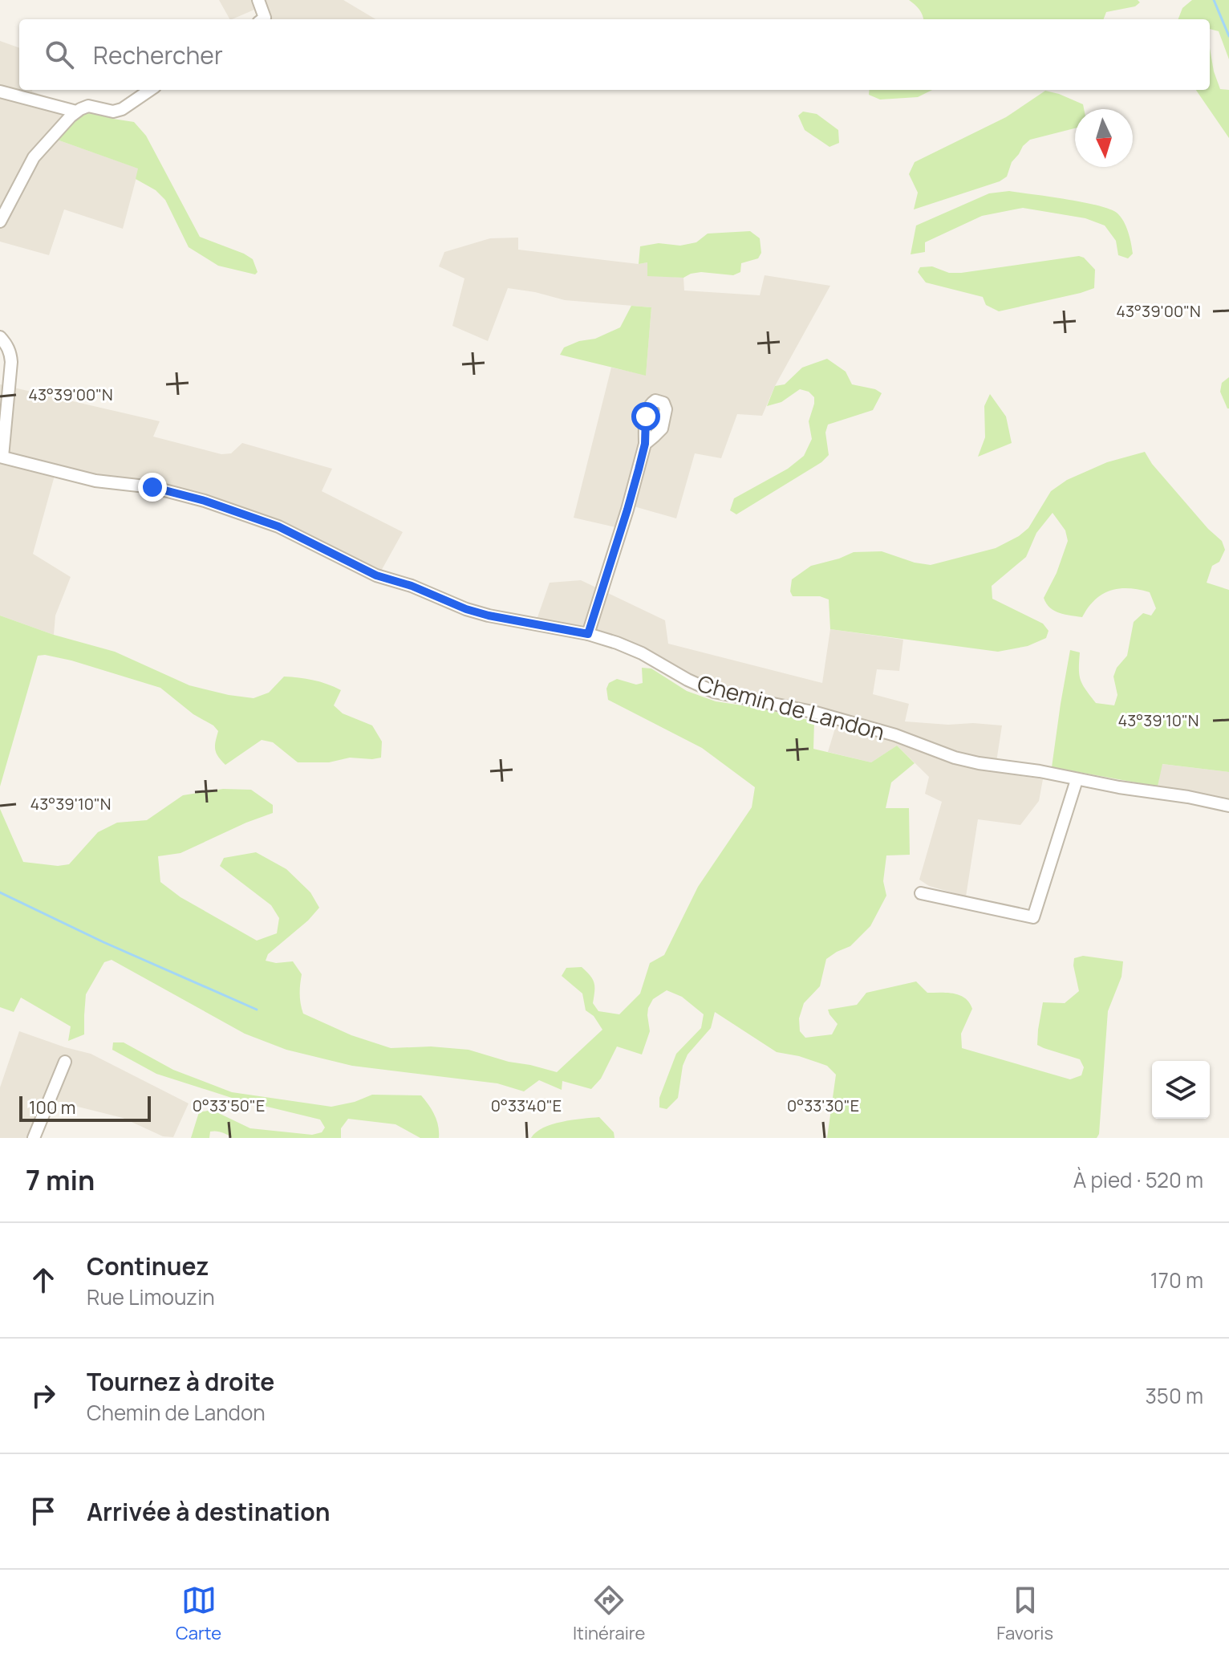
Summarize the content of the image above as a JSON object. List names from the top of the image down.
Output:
{
  "streets": {
    "street": ["Chemin de Landon"]
  },
  "scale_bar": "100 m",
  "north": "bottom",
  "page": {
    "search": "Rechercher",
    "scale": "100 m",
    "heading": ["7 min", "À pied · 520 m"],
    "list": [
      ["Continuez", "Rue Limouzin", "170 m"],
      ["Tournez à droite", "Chemin de Landon", "350 m"],
      "Arrivée à destination"
    ],
    "nav": ["Carte", "Itinéraire", "Favoris"]
  },
  "coordinates": [
    "43°39'00\"N",
    "43°39'10\"N",
    "0°33'50\"E",
    "0°33'40\"E",
    "0°33'30\"E"
  ]
}
